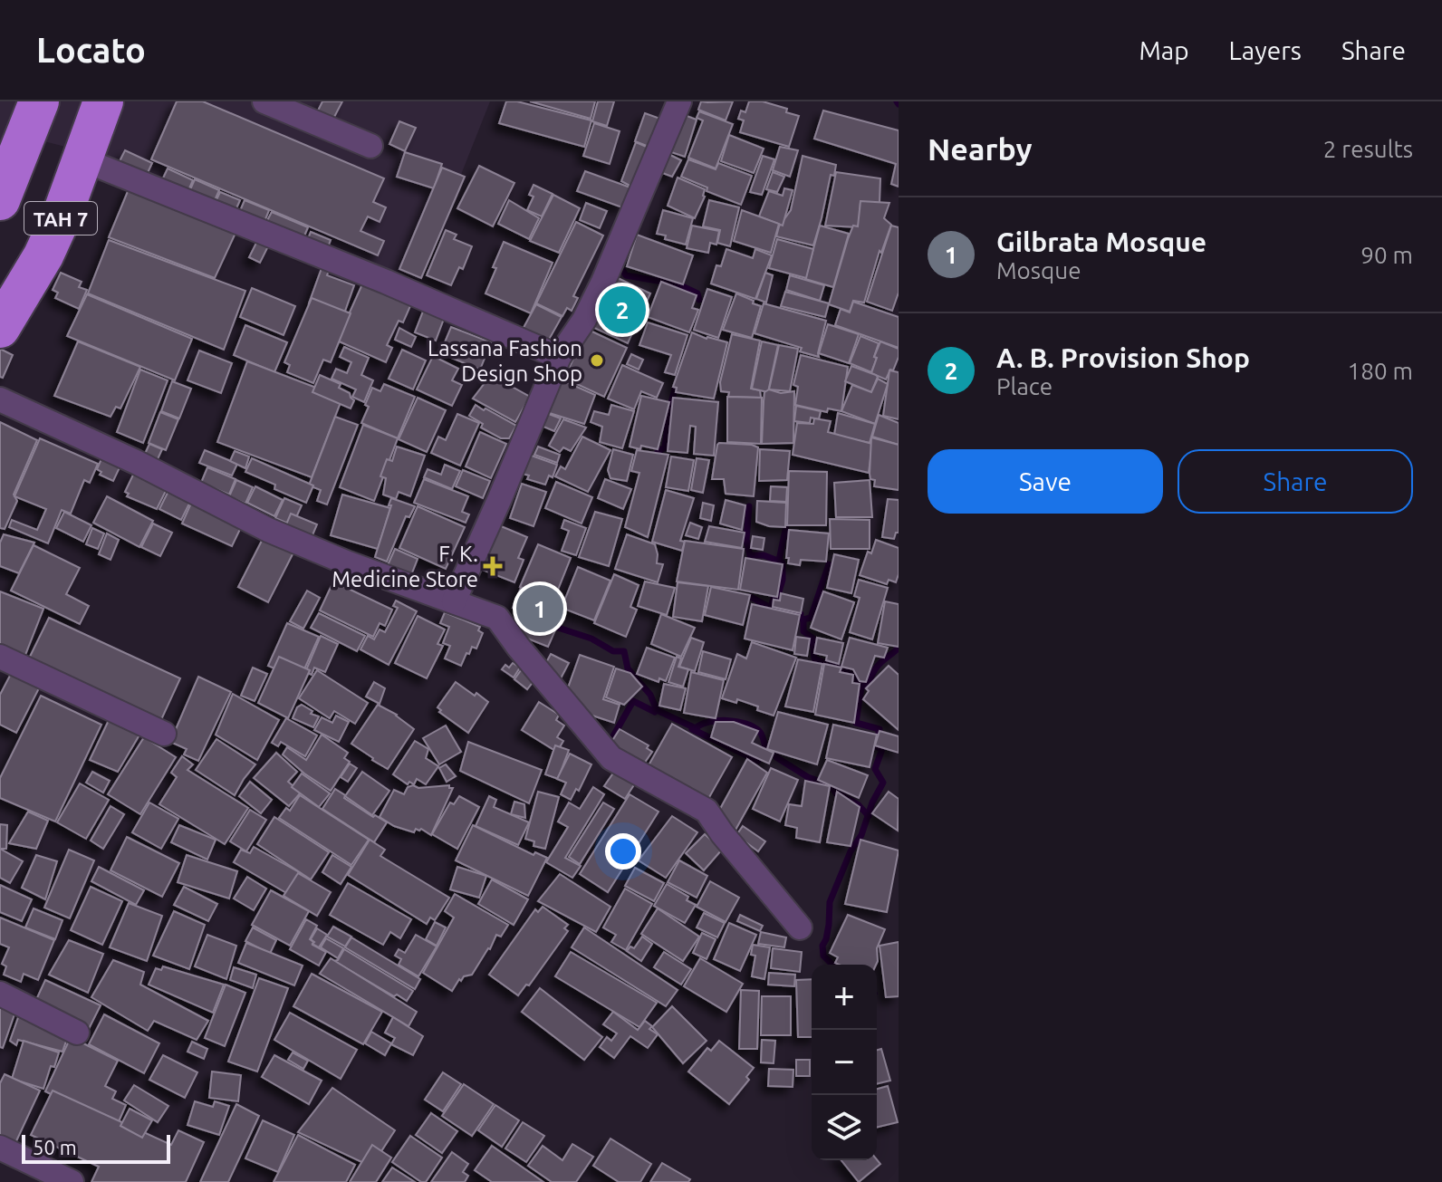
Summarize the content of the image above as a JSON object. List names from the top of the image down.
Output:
{
  "streets": {
    "highway": ["TAH 7"]
  },
  "places": {
    "other": ["Lassana Fashion Design Shop"],
    "health": ["F. K. Medicine Store"]
  },
  "scale_bar": "50 m",
  "page": {
    "header": "Locato",
    "nav": ["Map", "Layers", "Share"],
    "heading": ["Nearby", "2 results"],
    "list": [
      {
        "mark": "1",
        "name": "Gilbrata Mosque",
        "note": "Mosque",
        "value": "90 m"
      },
      {
        "mark": "2",
        "name": "A. B. Provision Shop",
        "note": "Place",
        "value": "180 m"
      }
    ],
    "pins": ["2", "1"],
    "buttons": ["Save", "Share"],
    "map_buttons": ["+", "−"],
    "scale": "50 m"
  }
}
